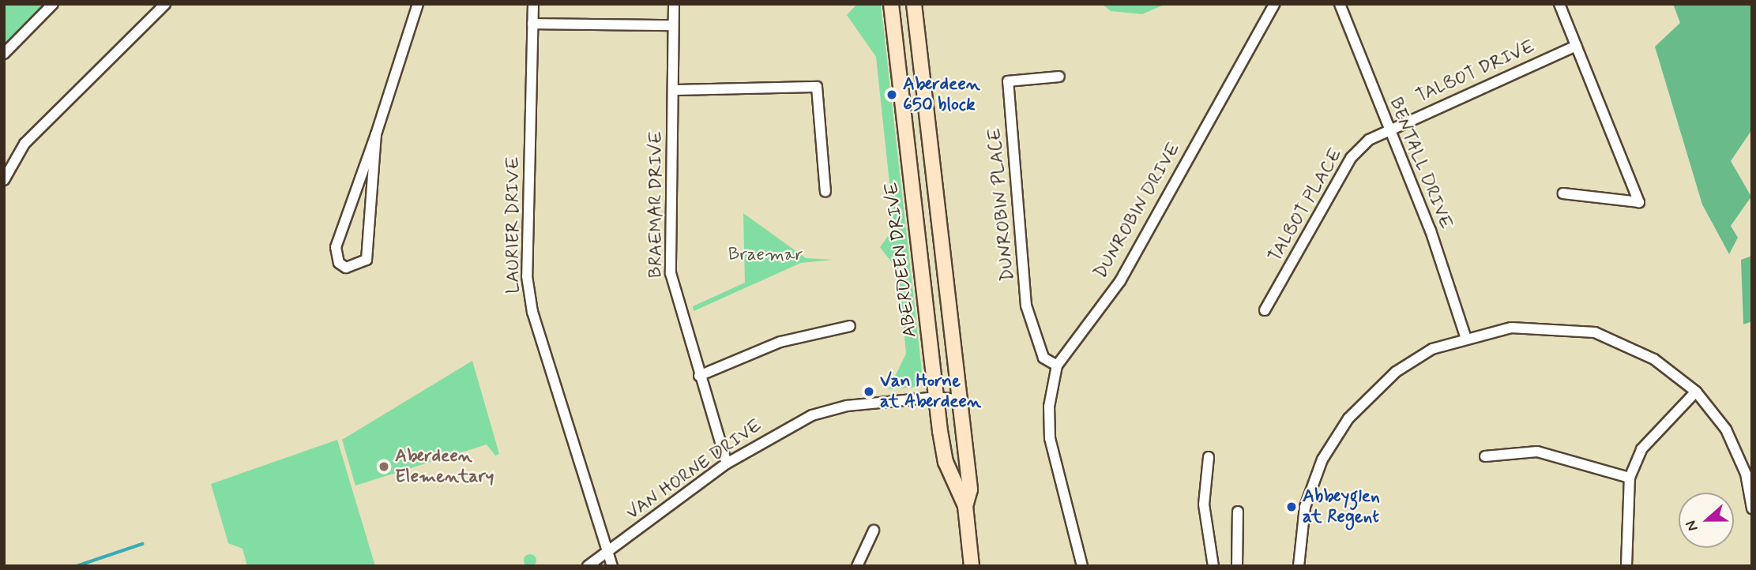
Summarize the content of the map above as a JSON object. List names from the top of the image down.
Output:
{
  "streets": {
    "main road": ["ABERDEEN DRIVE"],
    "street": [
      "TALBOT DRIVE",
      "BENTALL DRIVE",
      "BRAEMAR DRIVE",
      "DUNROBIN PLACE",
      "TALBOT PLACE",
      "DUNROBIN DRIVE",
      "LAURIER DRIVE",
      "VAN HORNE DRIVE"
    ]
  },
  "crossings": [
    ["TALBOT DRIVE", "BENTALL DRIVE"],
    ["TALBOT DRIVE", "TALBOT PLACE"],
    ["BENTALL DRIVE", "TALBOT PLACE"],
    ["BRAEMAR DRIVE", "VAN HORNE DRIVE"],
    ["DUNROBIN PLACE", "DUNROBIN DRIVE"],
    ["LAURIER DRIVE", "VAN HORNE DRIVE"],
    ["ABERDEEN DRIVE", "VAN HORNE DRIVE"]
  ],
  "parks": ["Braemar"],
  "places": [
    "Aberdeen 650 block",
    "Van Horne at Aberdeen",
    "Aberdeen Elementary",
    "Abbeyglen at Regent"
  ],
  "north": "left"
}
